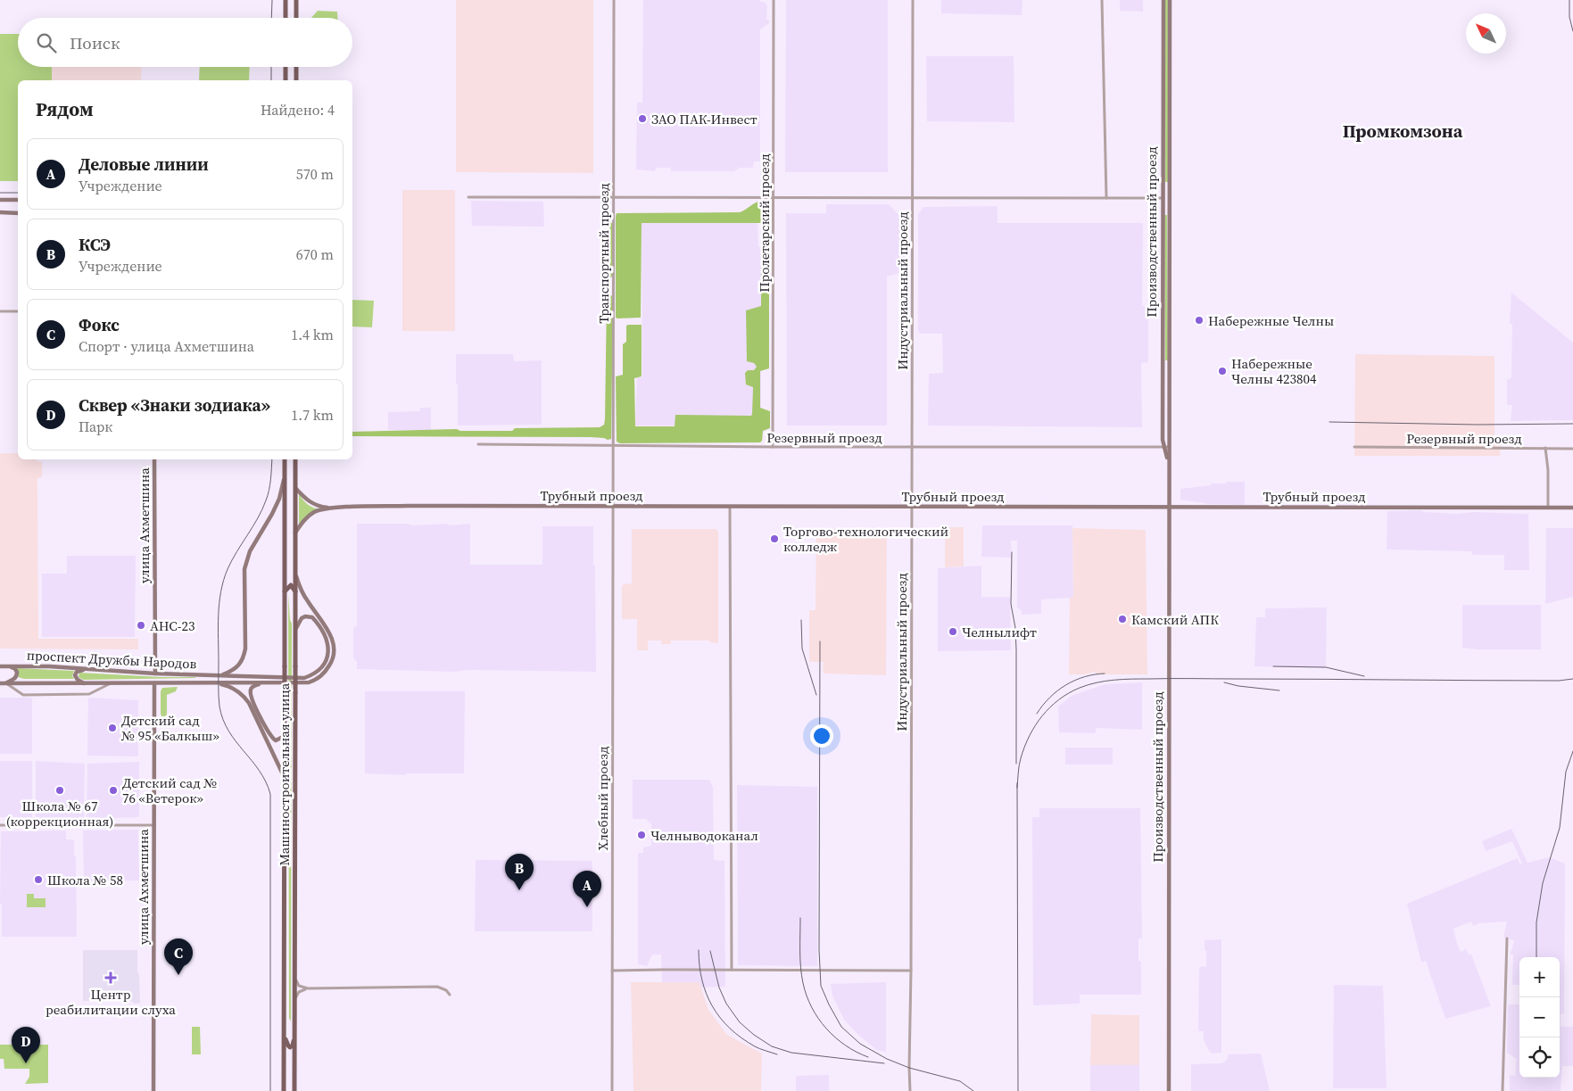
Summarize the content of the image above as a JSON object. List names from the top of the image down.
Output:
{
  "streets": {
    "main road": ["Машиностроительная улица"],
    "street": [
      "Пролетарский проезд",
      "Производственный проезд",
      "Транспортный проезд",
      "Индустриальный проезд",
      "Резервный проезд",
      "Трубный проезд",
      "улица Ахметшина",
      "проспект Дружбы Народов",
      "Хлебный проезд"
    ]
  },
  "crossings": [
    ["Пролетарский проезд", "Резервный проезд"],
    ["Производственный проезд", "Резервный проезд"],
    ["Производственный проезд", "Трубный проезд"],
    ["Транспортный проезд", "Резервный проезд"],
    ["Транспортный проезд", "Трубный проезд"],
    ["Транспортный проезд", "Хлебный проезд"],
    ["Индустриальный проезд", "Резервный проезд"],
    ["Индустриальный проезд", "Трубный проезд"],
    ["Трубный проезд", "Хлебный проезд"],
    ["улица Ахметшина", "проспект Дружбы Народов"],
    ["проспект Дружбы Народов", "Машиностроительная улица"]
  ],
  "districts": ["Промкомзона"],
  "places": {
    "other": [
      "ЗАО ПАК-Инвест",
      "Набережные Челны",
      "Набережные Челны 423804",
      "Торгово-технологический колледж",
      "Камский АПК",
      "АНС-23",
      "Челнылифт",
      "Детский сад № 95 «Балкыш»",
      "Школа № 67 (коррекционная)",
      "Детский сад № 76 «Ветерок»",
      "Челныводоканал",
      "Школа № 58"
    ],
    "health": ["Центр реабилитации слуха"]
  },
  "north": "top left",
  "page": {
    "search": "Поиск",
    "heading": ["Рядом", "Найдено: 4"],
    "list": [
      {
        "mark": "A",
        "name": "Деловые линии",
        "note": "Учреждение",
        "value": "570 m"
      },
      {
        "mark": "B",
        "name": "КСЭ",
        "note": "Учреждение",
        "value": "670 m"
      },
      {
        "mark": "C",
        "name": "Фокс",
        "note": "Спорт · улица Ахметшина",
        "value": "1.4 km"
      },
      {
        "mark": "D",
        "name": "Сквер «Знаки зодиака»",
        "note": "Парк",
        "value": "1.7 km"
      }
    ],
    "pins": [
      "B",
      "A",
      "C",
      "D"
    ],
    "map_buttons": ["+", "−"]
  }
}
